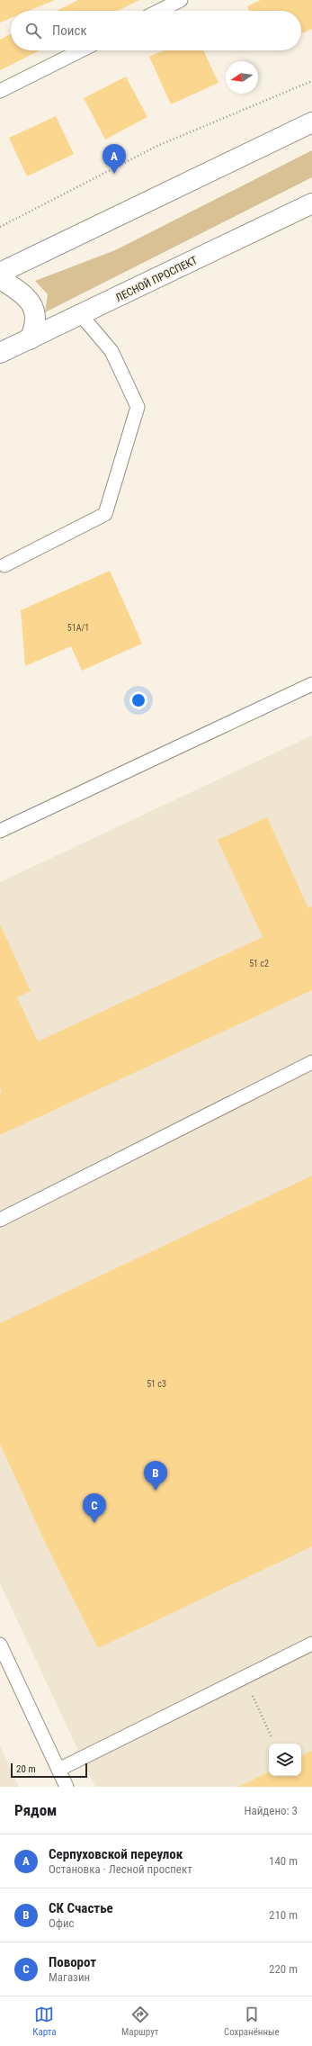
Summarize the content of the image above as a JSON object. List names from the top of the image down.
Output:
{
  "streets": {
    "main road": ["ЛЕСНОЙ ПРОСПЕКТ"]
  },
  "house_numbers": ["51А/1", "51 с2", "51 с3"],
  "scale_bar": "20 m",
  "north": "left",
  "page": {
    "search": "Поиск",
    "pins": ["A", "B", "C"],
    "scale": "20 m",
    "heading": ["Рядом", "Найдено: 3"],
    "list": [
      {
        "mark": "A",
        "name": "Серпуховской переулок",
        "note": "Остановка · Лесной проспект",
        "value": "140 m"
      },
      {
        "mark": "B",
        "name": "СК Счастье",
        "note": "Офис",
        "value": "210 m"
      },
      {
        "mark": "C",
        "name": "Поворот",
        "note": "Магазин",
        "value": "220 m"
      }
    ],
    "nav": ["Карта", "Маршрут", "Сохранённые"]
  }
}
